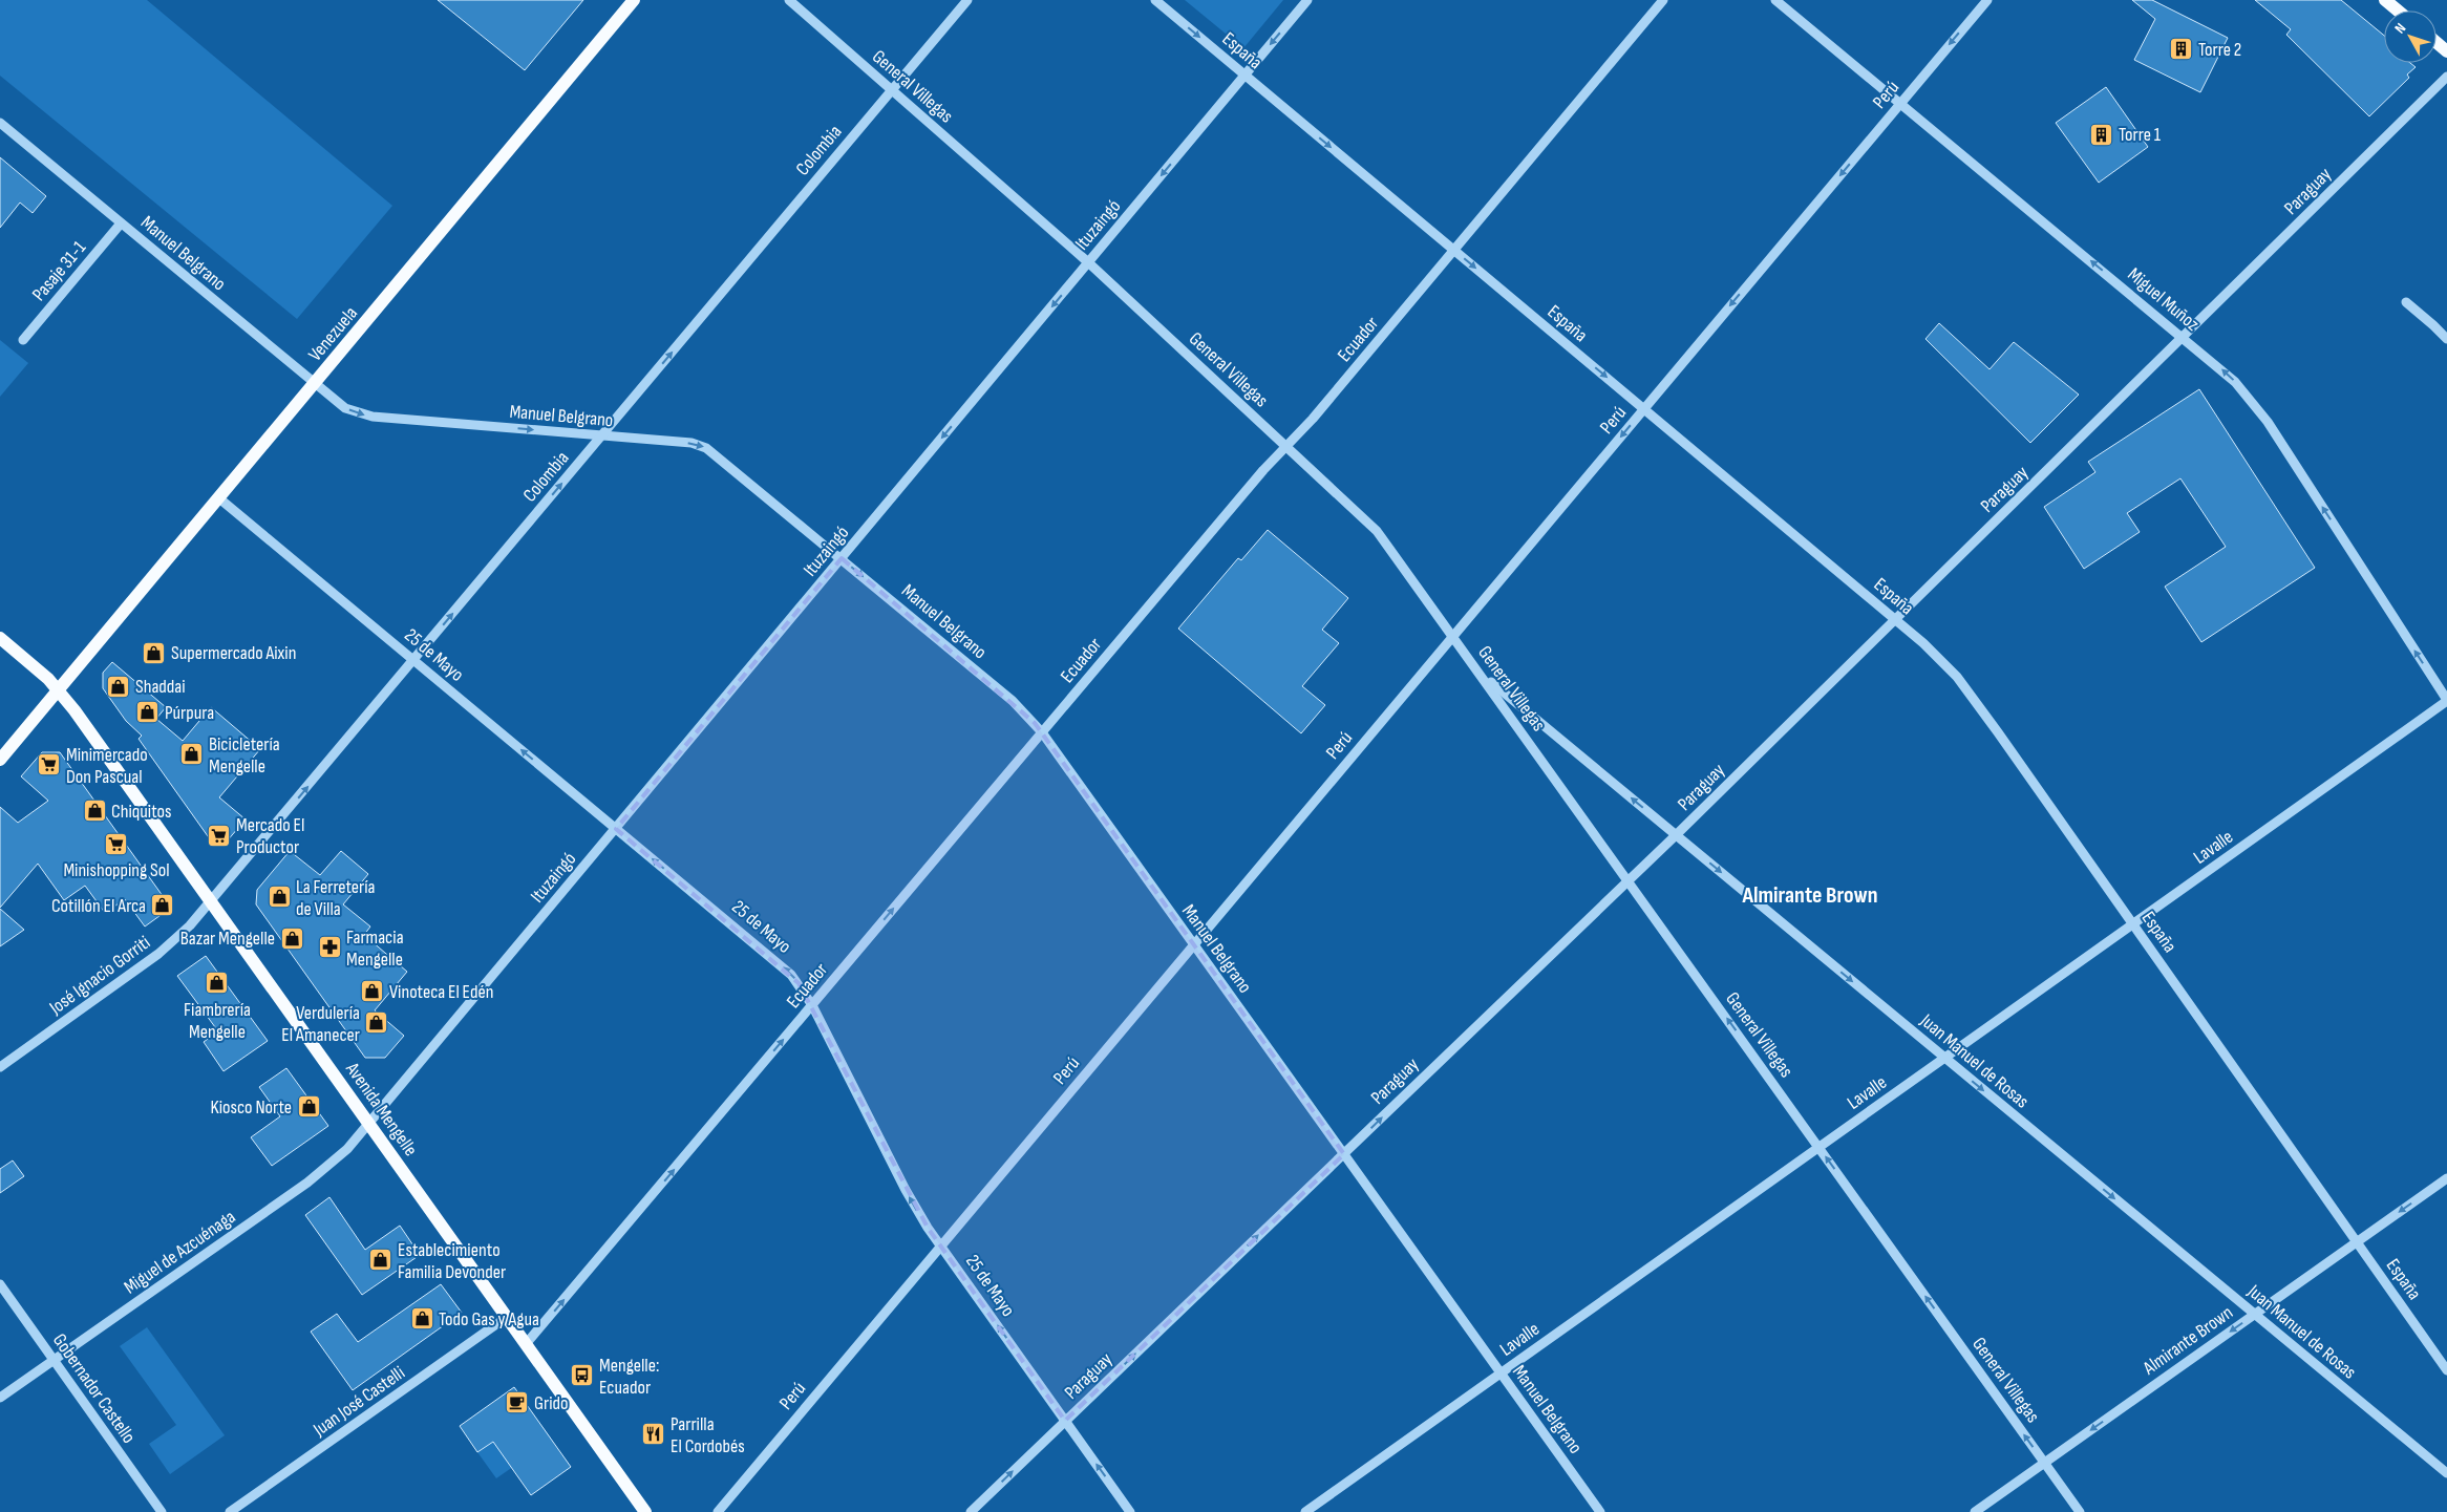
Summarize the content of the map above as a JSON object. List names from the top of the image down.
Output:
{
  "streets": {
    "main road": ["Venezuela", "Avenida Mengelle"],
    "street": [
      "España",
      "General Villegas",
      "Perú",
      "Colombia",
      "Paraguay",
      "Ituzaingó",
      "Manuel Belgrano",
      "Pasaje 31-1",
      "Miguel Muñoz",
      "Ecuador",
      "25 de Mayo",
      "Lavalle",
      "José Ignacio Gorriti",
      "Juan Manuel de Rosas",
      "Miguel de Azcuénaga",
      "Almirante Brown",
      "Gobernador Castello",
      "Juan José Castelli"
    ]
  },
  "crossings": [
    ["España", "Perú"],
    ["España", "Paraguay"],
    ["España", "Ituzaingó"],
    ["España", "Ecuador"],
    ["España", "Lavalle"],
    ["España", "Almirante Brown"],
    ["General Villegas", "Perú"],
    ["General Villegas", "Colombia"],
    ["General Villegas", "Paraguay"],
    ["General Villegas", "Ituzaingó"],
    ["General Villegas", "Ecuador"],
    ["General Villegas", "Lavalle"],
    ["General Villegas", "Juan Manuel de Rosas"],
    ["General Villegas", "Almirante Brown"],
    ["Perú", "Manuel Belgrano"],
    ["Perú", "Miguel Muñoz"],
    ["Perú", "25 de Mayo"],
    ["Colombia", "Manuel Belgrano"],
    ["Colombia", "25 de Mayo"],
    ["Colombia", "José Ignacio Gorriti"],
    ["Colombia", "Avenida Mengelle"],
    ["Paraguay", "Manuel Belgrano"],
    ["Paraguay", "Miguel Muñoz"],
    ["Paraguay", "25 de Mayo"],
    ["Paraguay", "Juan Manuel de Rosas"],
    ["Ituzaingó", "Manuel Belgrano"],
    ["Ituzaingó", "25 de Mayo"],
    ["Ituzaingó", "Avenida Mengelle"],
    ["Ituzaingó", "Miguel de Azcuénaga"],
    ["Manuel Belgrano", "Pasaje 31-1"],
    ["Manuel Belgrano", "Venezuela"],
    ["Manuel Belgrano", "Ecuador"],
    ["Manuel Belgrano", "Lavalle"],
    ["Miguel Muñoz", "Lavalle"],
    ["Venezuela", "25 de Mayo"],
    ["Venezuela", "Avenida Mengelle"],
    ["Ecuador", "25 de Mayo"],
    ["Ecuador", "Avenida Mengelle"],
    ["Lavalle", "Juan Manuel de Rosas"],
    ["José Ignacio Gorriti", "Avenida Mengelle"],
    ["Juan Manuel de Rosas", "Almirante Brown"],
    ["Avenida Mengelle", "Miguel de Azcuénaga"],
    ["Avenida Mengelle", "Juan José Castelli"],
    ["Miguel de Azcuénaga", "Gobernador Castello"]
  ],
  "one_way": [
    "General Villegas",
    "Perú",
    "Colombia",
    "Paraguay",
    "Ituzaingó",
    "Manuel Belgrano",
    "Miguel Muñoz",
    "Ecuador",
    "25 de Mayo",
    "Almirante Brown"
  ],
  "districts": ["Almirante Brown"],
  "places": {
    "building": ["Torre 2", "Torre 1"],
    "shop": [
      "Supermercado Aixin",
      "Shaddai",
      "Púrpura",
      "Bicicletería Mengelle",
      "Chiquitos",
      "La Ferretería de Villa",
      "Cotillón El Arca",
      "Bazar Mengelle",
      "Fiambrería Mengelle",
      "Vinoteca El Edén",
      "Verdulería El Amanecer",
      "Kiosco Norte",
      "Establecimiento Familia Devonder",
      "Todo Gas y Agua"
    ],
    "supermarket": ["Minimercado Don Pascual", "Mercado El Productor", "Minishopping Sol"],
    "pharmacy": ["Farmacia Mengelle"],
    "bus stop": ["Mengelle: Ecuador"],
    "cafe": ["Grido"],
    "restaurant": ["Parrilla El Cordobés"]
  },
  "north": "top left"
}
